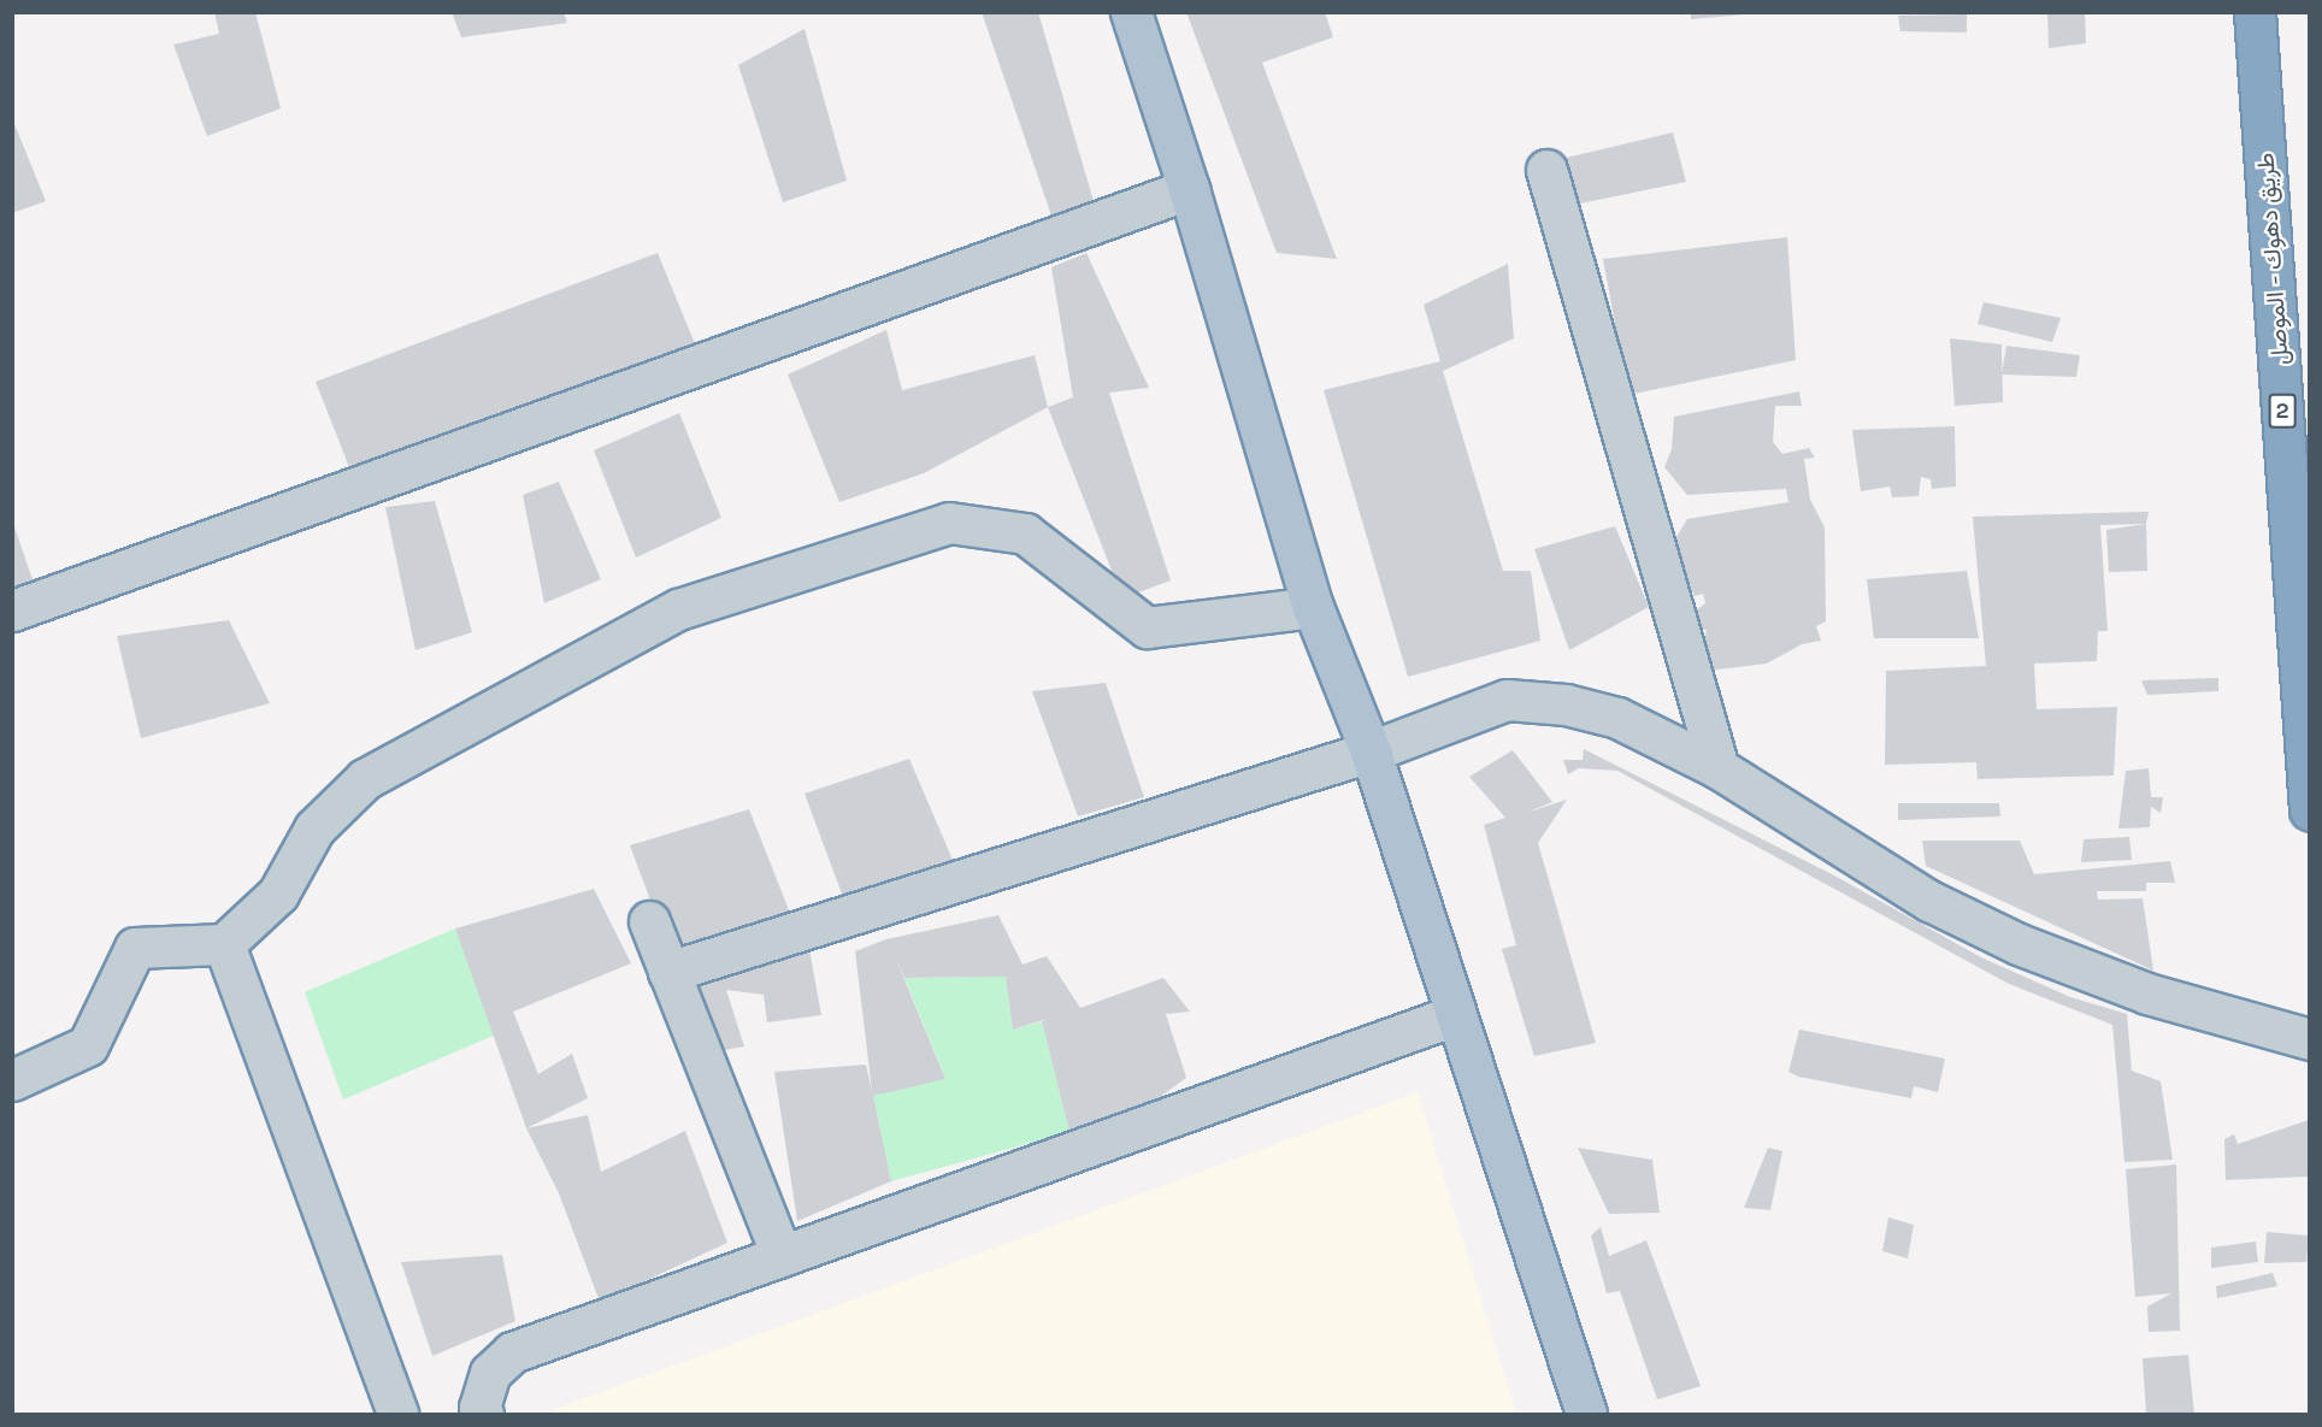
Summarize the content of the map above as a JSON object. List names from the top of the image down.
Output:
{
  "streets": {
    "highway": ["طريق دهوك - الموصل", "2"]
  }
}
